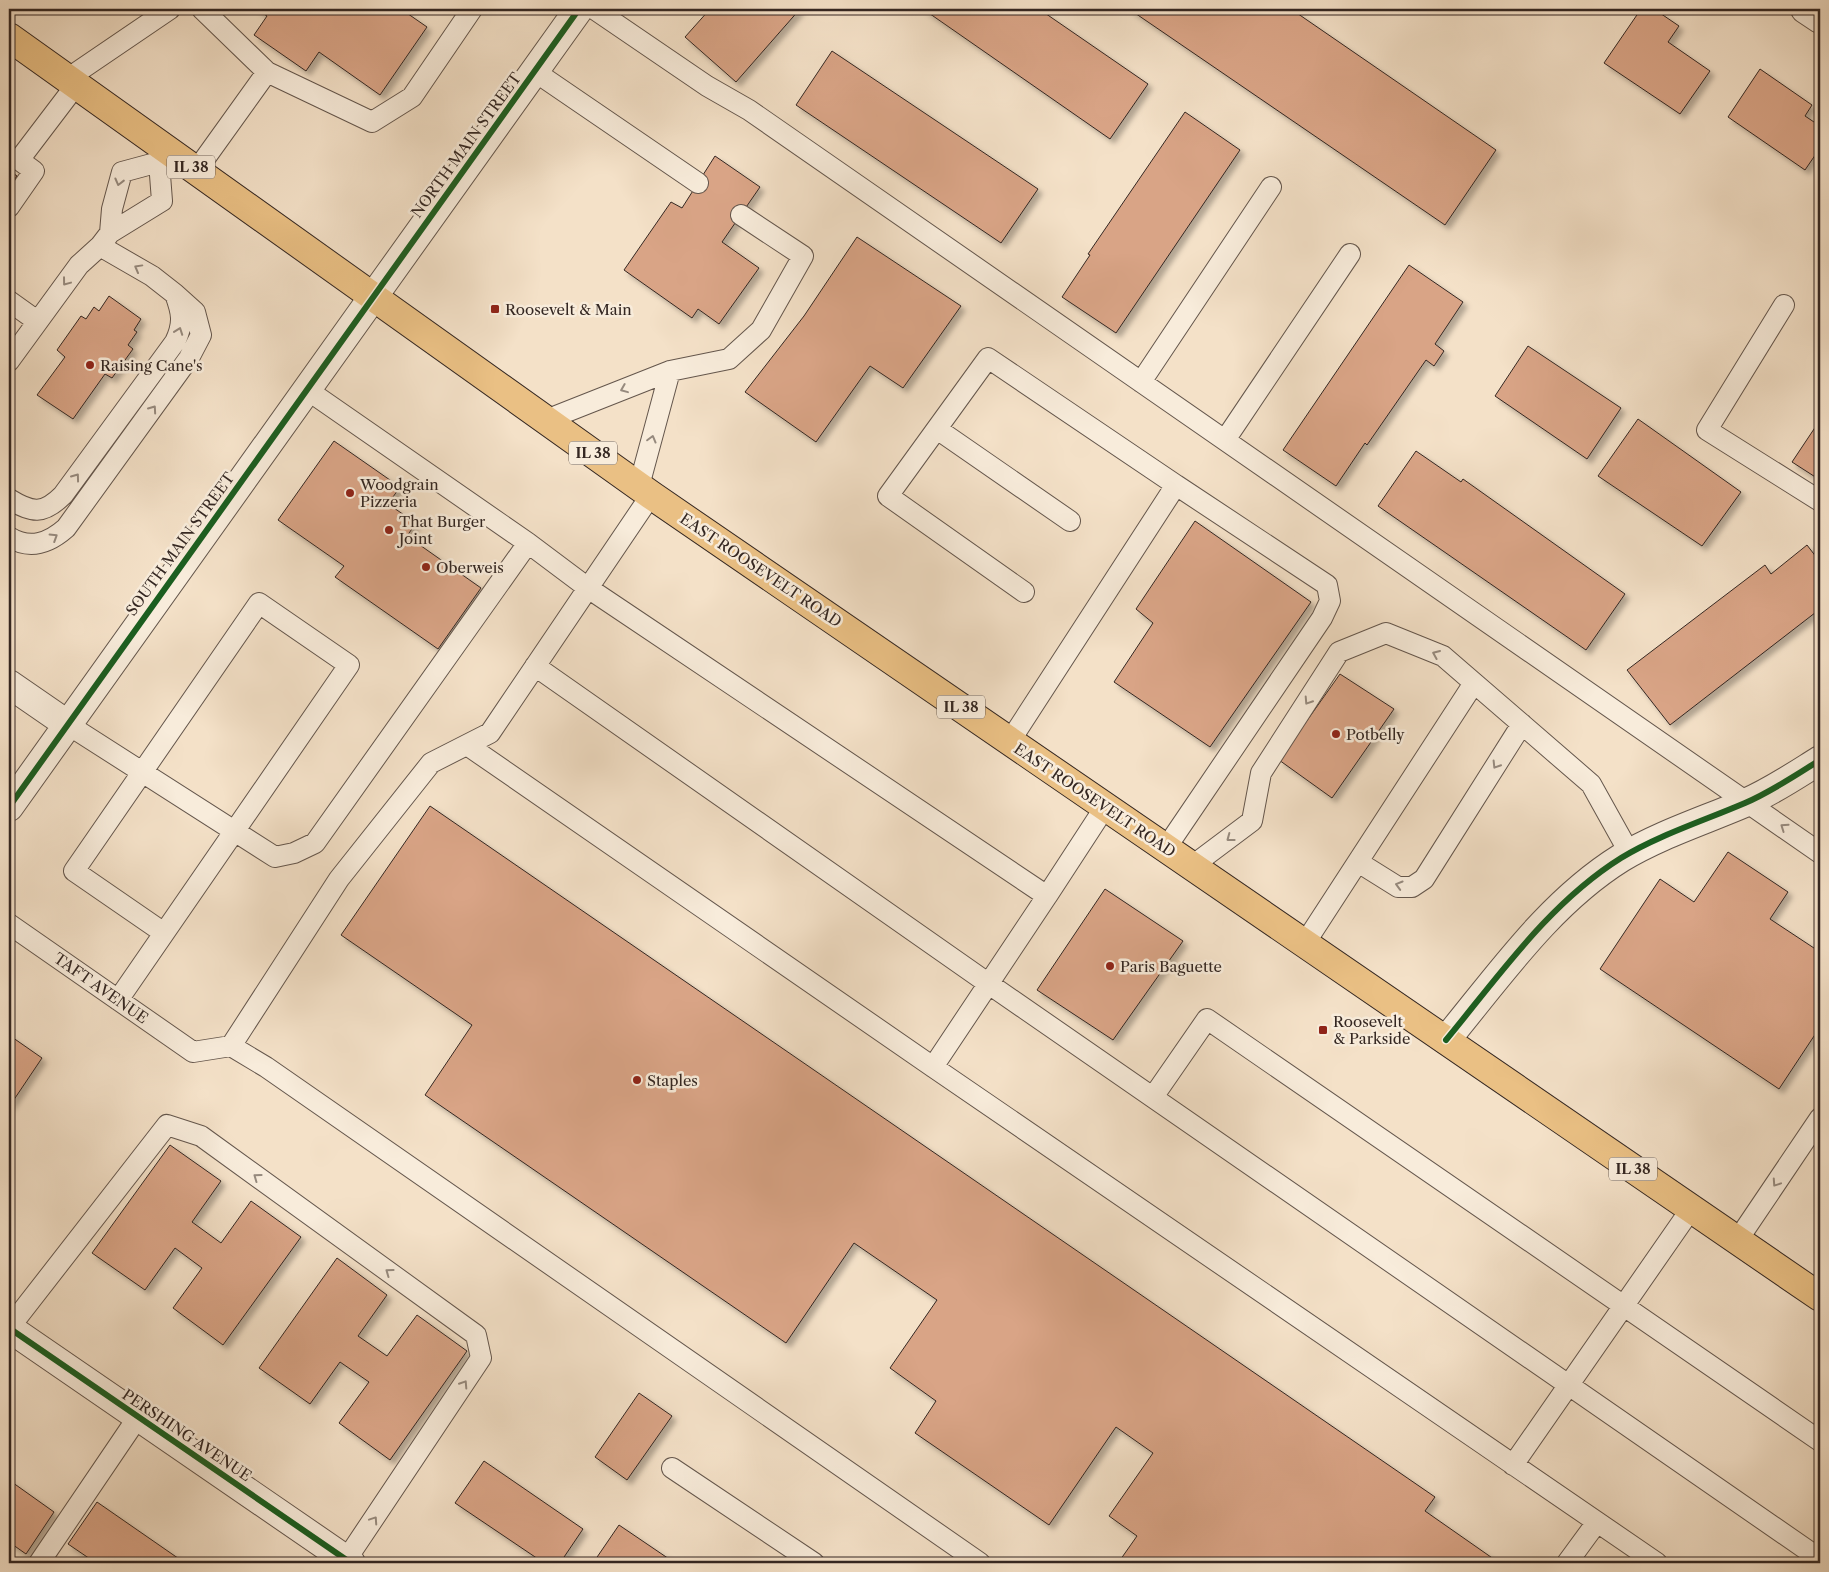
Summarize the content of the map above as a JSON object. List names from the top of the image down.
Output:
{
  "streets": {
    "main road": ["IL 38", "EAST ROOSEVELT ROAD"],
    "street": ["NORTH MAIN STREET", "SOUTH MAIN STREET", "PERSHING AVENUE"],
    "lane": ["TAFT AVENUE"]
  },
  "crossings": [
    ["NORTH MAIN STREET", "IL 38"],
    ["NORTH MAIN STREET", "SOUTH MAIN STREET"],
    ["NORTH MAIN STREET", "EAST ROOSEVELT ROAD"],
    ["IL 38", "SOUTH MAIN STREET"],
    ["IL 38", "EAST ROOSEVELT ROAD"],
    ["SOUTH MAIN STREET", "EAST ROOSEVELT ROAD"]
  ],
  "places": {
    "transit": ["Roosevelt & Main", "Roosevelt & Parkside"],
    "other": [
      "Raising Cane's",
      "Woodgrain Pizzeria",
      "That Burger Joint",
      "Oberweis",
      "Potbelly",
      "Paris Baguette",
      "Staples"
    ]
  }
}
